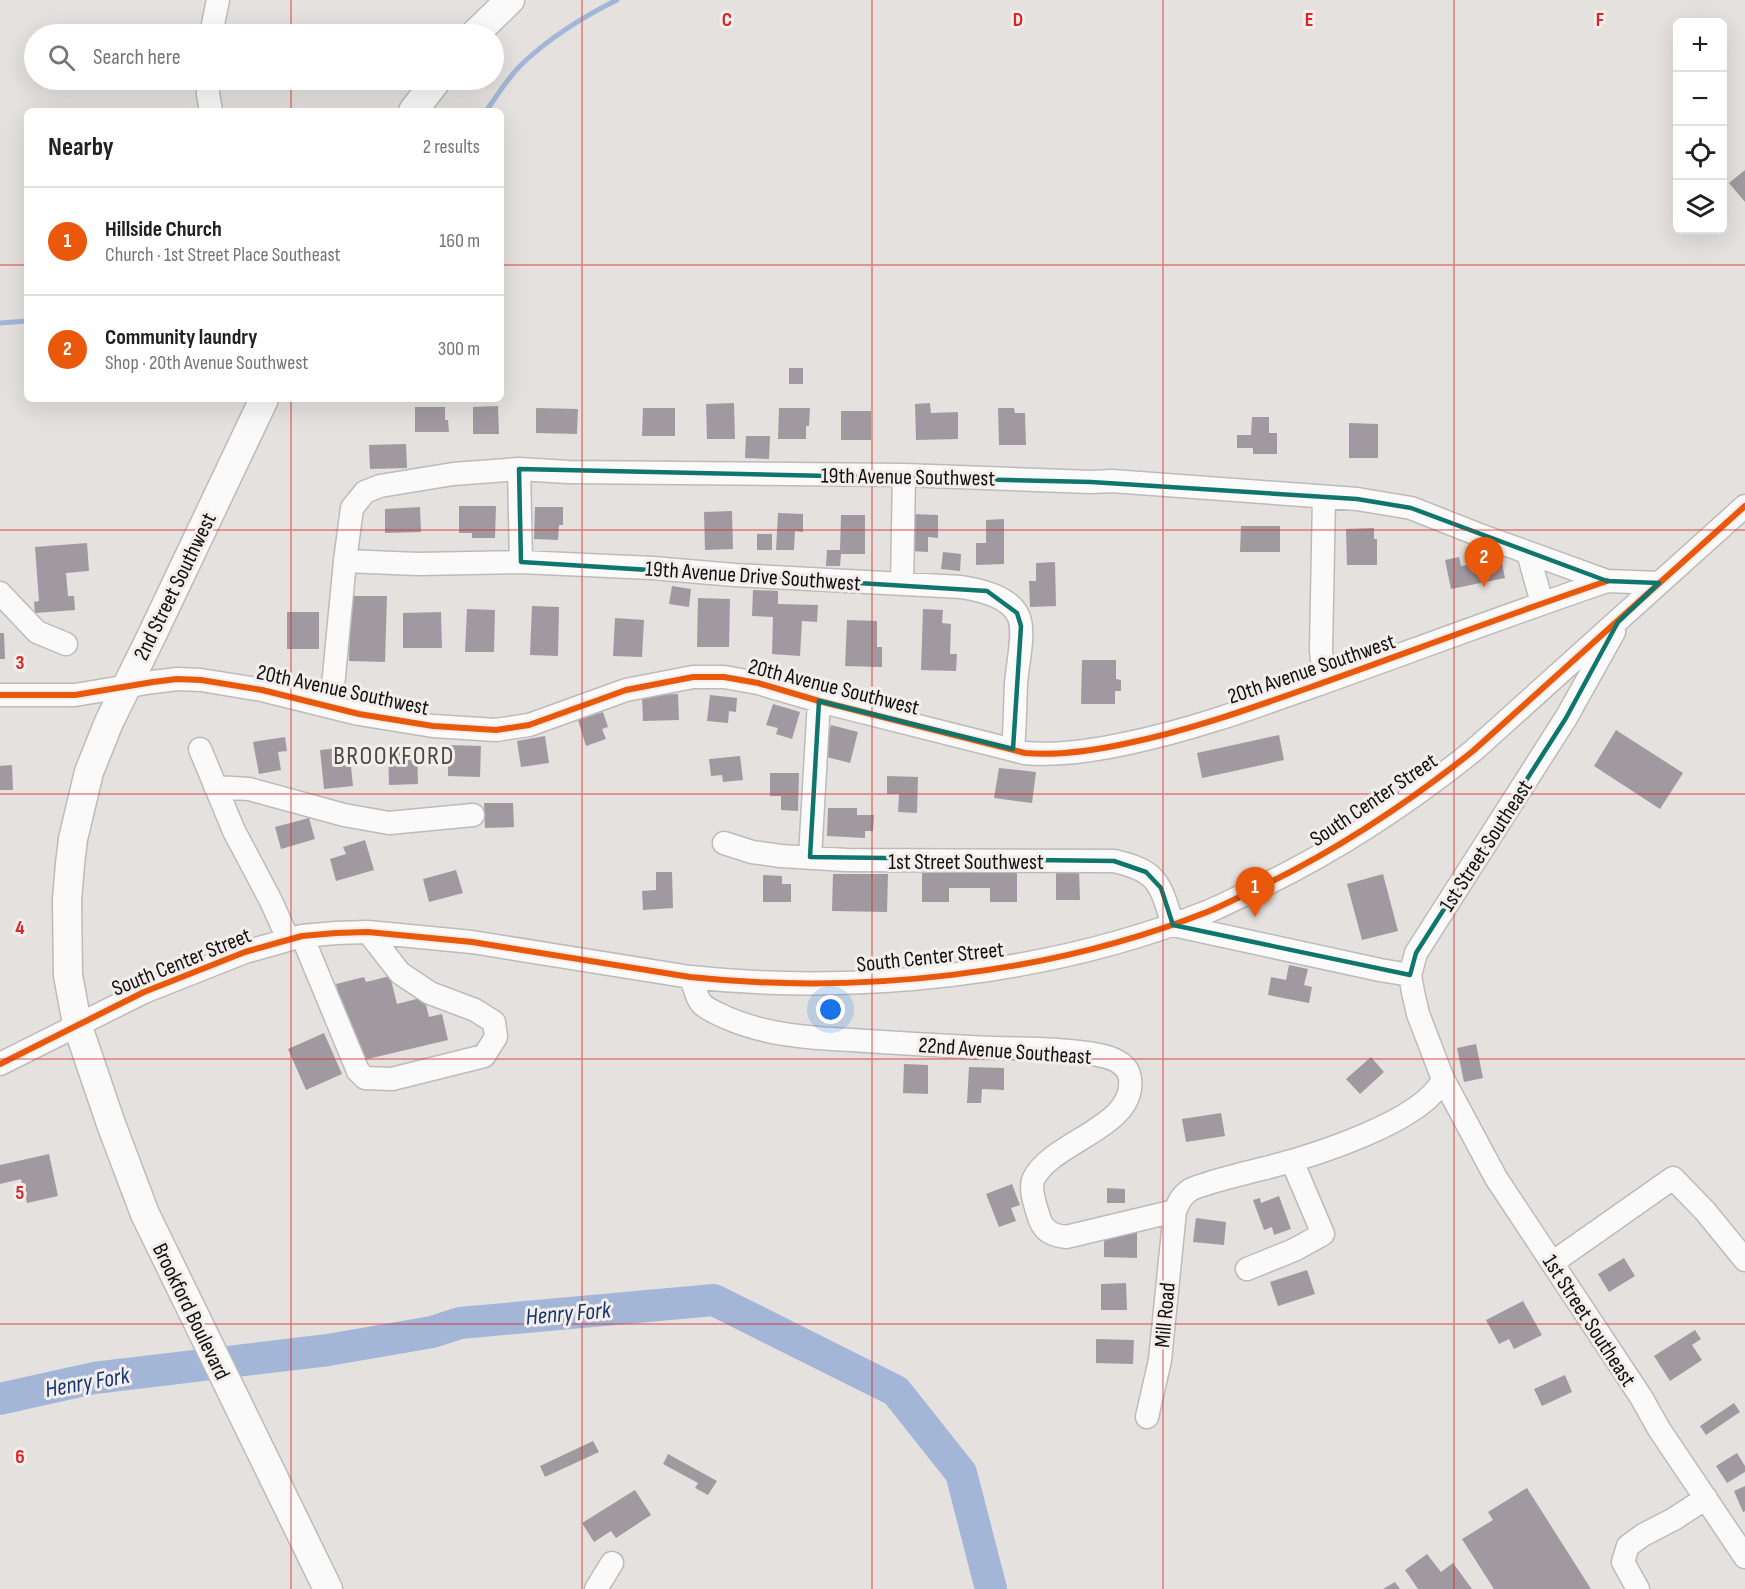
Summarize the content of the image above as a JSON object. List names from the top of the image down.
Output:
{
  "streets": {
    "main road": ["2nd Street Southwest", "Brookford Boulevard"],
    "street": [
      "19th Avenue Southwest",
      "19th Avenue Drive Southwest",
      "20th Avenue Southwest",
      "South Center Street",
      "1st Street Southeast",
      "1st Street Southwest",
      "22nd Avenue Southeast",
      "Mill Road"
    ]
  },
  "crossings": [
    ["19th Avenue Southwest", "19th Avenue Drive Southwest"],
    ["19th Avenue Southwest", "20th Avenue Southwest"],
    ["19th Avenue Southwest", "South Center Street"],
    ["19th Avenue Drive Southwest", "20th Avenue Southwest"],
    ["2nd Street Southwest", "20th Avenue Southwest"],
    ["2nd Street Southwest", "South Center Street"],
    ["2nd Street Southwest", "Brookford Boulevard"],
    ["South Center Street", "1st Street Southeast"],
    ["South Center Street", "1st Street Southwest"],
    ["South Center Street", "22nd Avenue Southeast"],
    ["South Center Street", "Brookford Boulevard"],
    ["22nd Avenue Southeast", "Mill Road"]
  ],
  "districts": ["BROOKFORD"],
  "water": ["Henry Fork"],
  "page": {
    "map_buttons": ["+", "−"],
    "search": "Search here",
    "heading": ["Nearby", "2 results"],
    "list": [
      {
        "mark": "1",
        "name": "Hillside Church",
        "note": "Church · 1st Street Place Southeast",
        "value": "160 m"
      },
      {
        "mark": "2",
        "name": "Community laundry",
        "note": "Shop · 20th Avenue Southwest",
        "value": "300 m"
      }
    ],
    "pins": ["2", "1"]
  },
  "grid": {
    "columns": [
      "C",
      "D",
      "E",
      "F"
    ],
    "rows": [
      "3",
      "4",
      "5",
      "6"
    ]
  }
}
